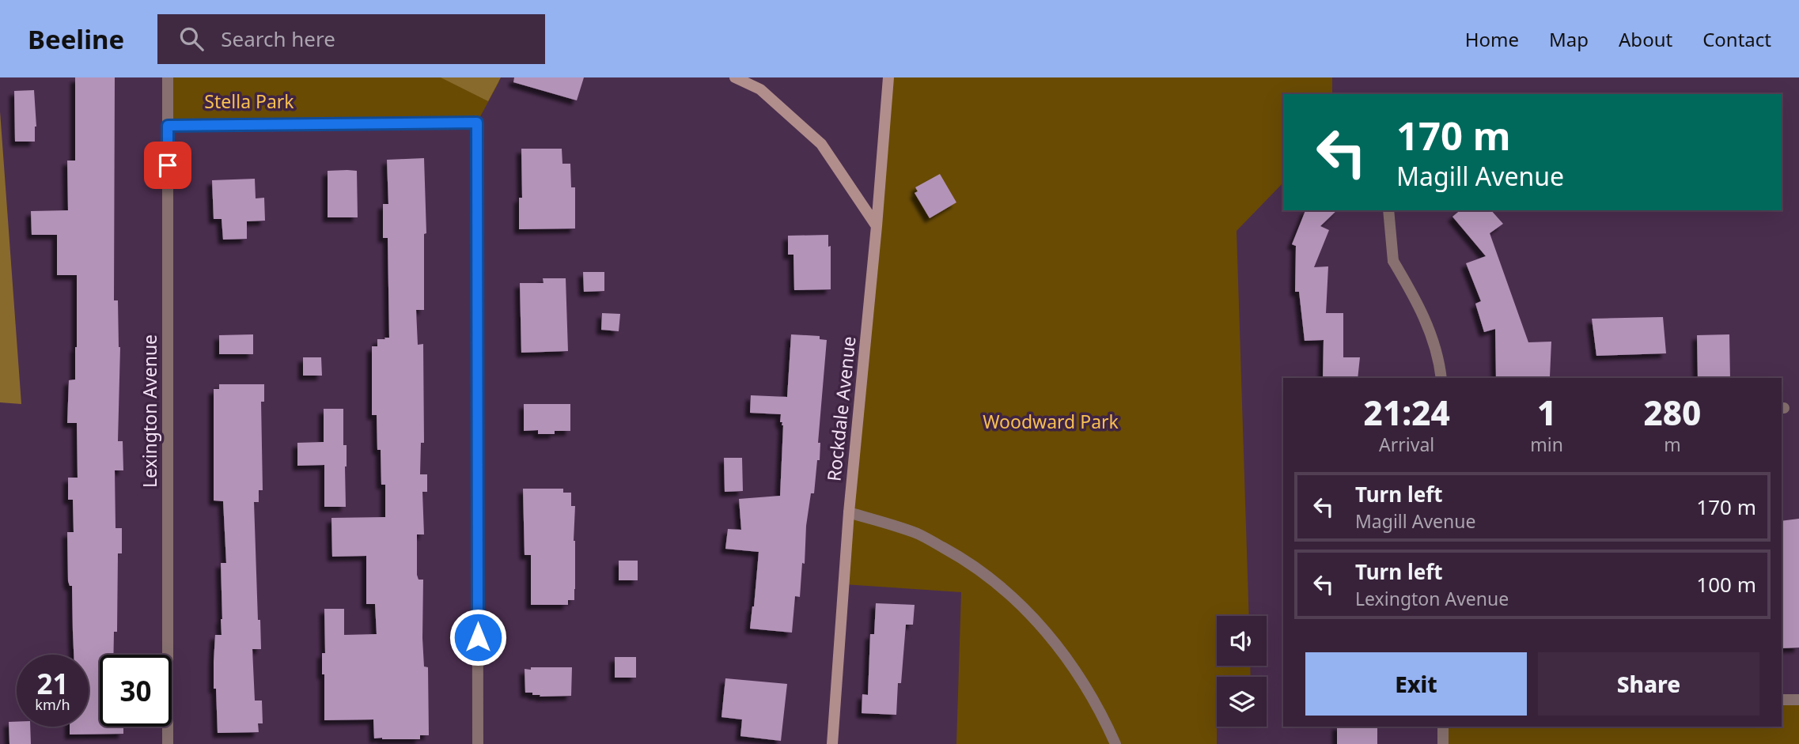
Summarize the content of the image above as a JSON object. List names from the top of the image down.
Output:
{
  "streets": {
    "street": ["Rockdale Avenue", "Lexington Avenue"]
  },
  "parks": ["Stella Park", "Woodward Park"],
  "page": {
    "header": "Beeline",
    "search": "Search here",
    "nav": [
      "Home",
      "Map",
      "About",
      "Contact"
    ],
    "turn": ["170 m", "Magill Avenue"],
    "eta": [
      "21:24",
      "Arrival",
      "1",
      "min",
      "280",
      "m"
    ],
    "list": [
      {
        "name": "Turn left",
        "note": "Magill Avenue",
        "value": "170 m"
      },
      {
        "name": "Turn left",
        "note": "Lexington Avenue",
        "value": "100 m"
      }
    ],
    "buttons": ["Exit", "Share"],
    "speed": "21 km/h",
    "limit": "30"
  }
}
